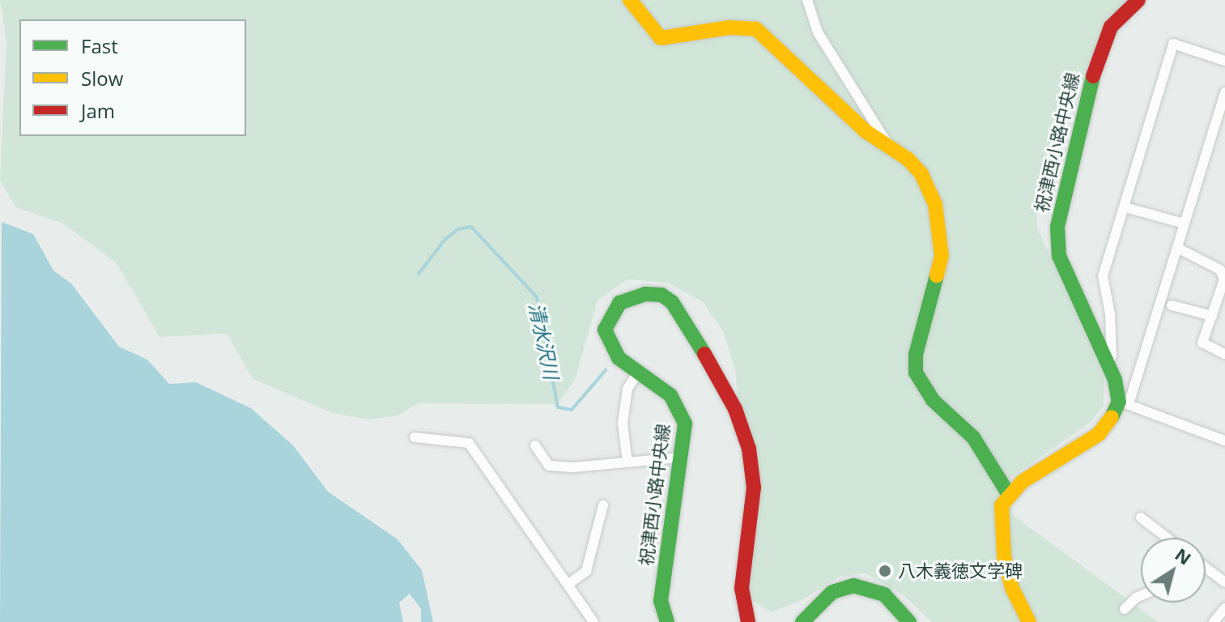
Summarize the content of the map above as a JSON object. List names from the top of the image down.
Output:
{
  "streets": {
    "main road": ["祝津西小路中央線"]
  },
  "water": ["清水沢川"],
  "places": ["八木義徳文学碑"],
  "legend": ["Fast", "Slow", "Jam"],
  "north": "top right"
}
